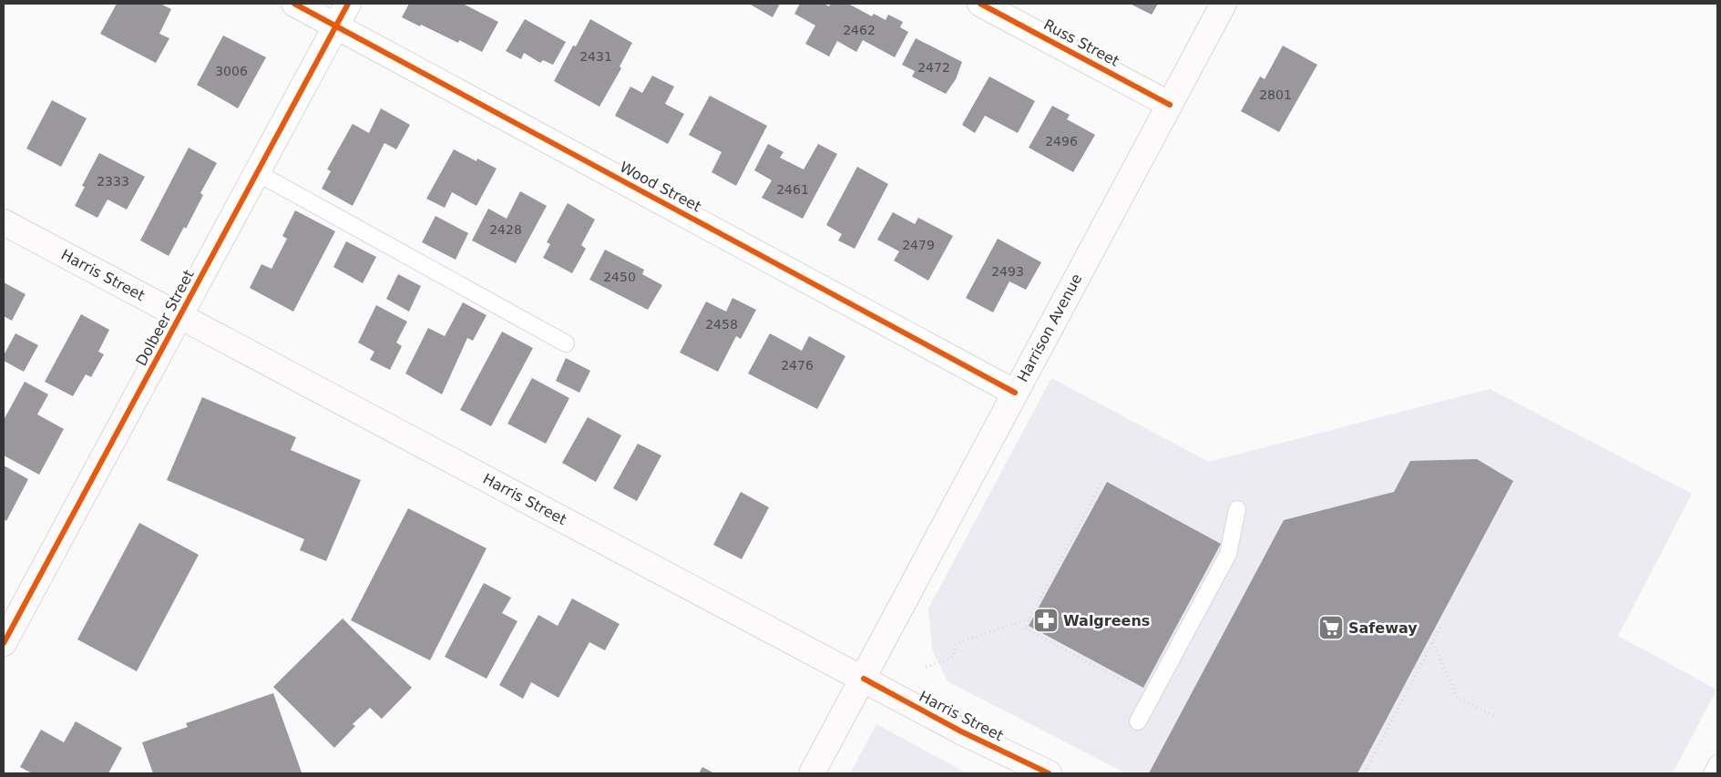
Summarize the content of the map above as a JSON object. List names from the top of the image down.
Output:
{
  "streets": {
    "main road": ["Harris Street", "Dolbeer Street", "Harrison Avenue"],
    "street": ["Russ Street", "Wood Street"]
  },
  "crossings": [
    ["Russ Street", "Harrison Avenue"],
    ["Wood Street", "Dolbeer Street"],
    ["Wood Street", "Harrison Avenue"],
    ["Harris Street", "Dolbeer Street"],
    ["Harris Street", "Harrison Avenue"]
  ],
  "places": {
    "pharmacy": ["Walgreens"],
    "supermarket": ["Safeway"]
  },
  "house_numbers": [
    "2462",
    "2431",
    "2472",
    "3006",
    "2801",
    "2496",
    "2333",
    "2461",
    "2428",
    "2479",
    "2493",
    "2450",
    "2458",
    "2476"
  ]
}
